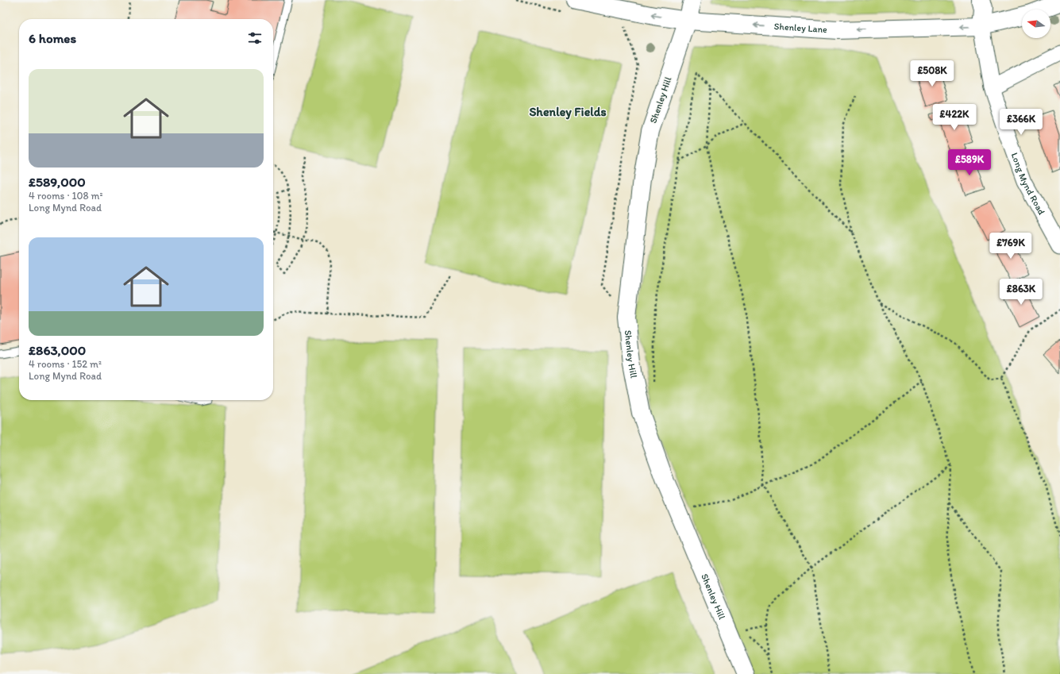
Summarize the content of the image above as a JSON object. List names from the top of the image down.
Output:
{
  "streets": {
    "street": ["Shenley Lane", "Shenley Hill", "Long Mynd Road"]
  },
  "crossings": [
    ["Shenley Lane", "Shenley Hill"],
    ["Shenley Lane", "Long Mynd Road"]
  ],
  "one_way": ["Shenley Lane"],
  "districts": ["Shenley Fields"],
  "north": "left",
  "page": {
    "heading": "6 homes",
    "list": [
      {
        "name": "£589,000",
        "note": "4 rooms · 108 m² · Long Mynd Road"
      },
      {
        "name": "£863,000",
        "note": "4 rooms · 152 m² · Long Mynd Road"
      }
    ],
    "price": [
      "£508K",
      "£422K",
      "£366K",
      "£589K",
      "£769K",
      "£863K"
    ]
  }
}
